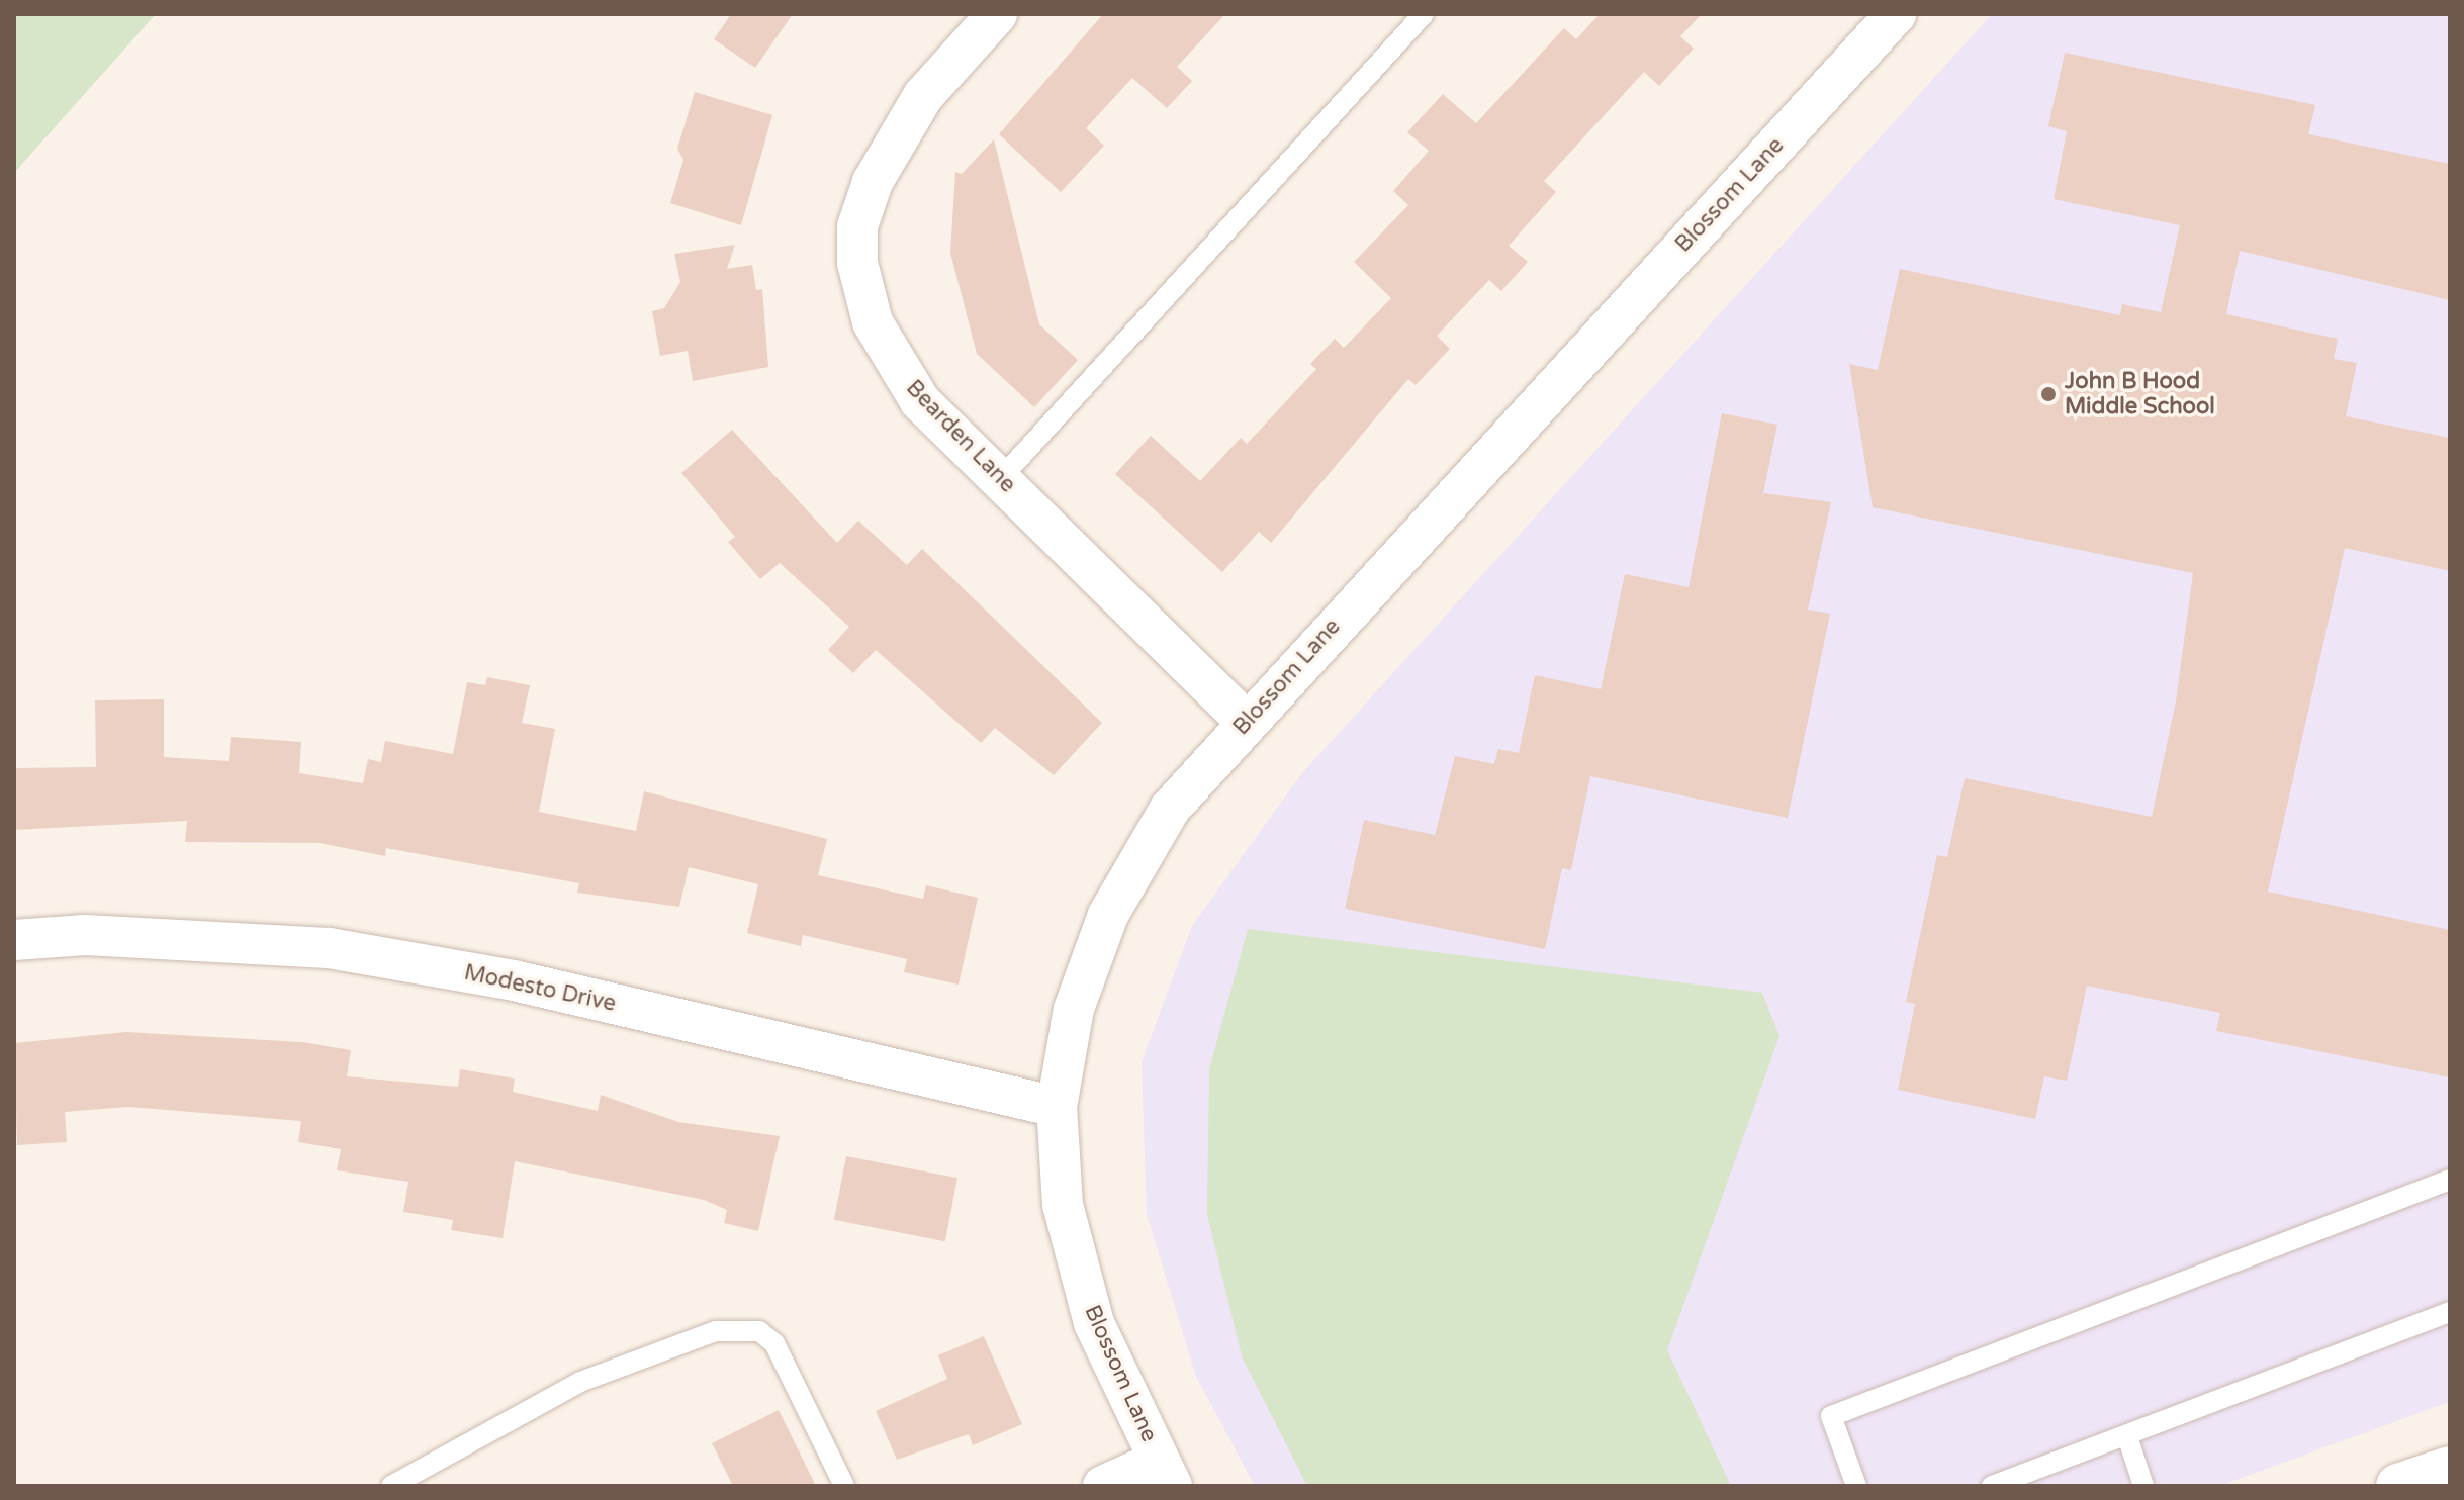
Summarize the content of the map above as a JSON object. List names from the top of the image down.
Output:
{
  "streets": {
    "street": ["Blossom Lane", "Bearden Lane", "Modesto Drive"]
  },
  "crossings": [
    ["Blossom Lane", "Bearden Lane"],
    ["Blossom Lane", "Modesto Drive"]
  ],
  "places": ["John B Hood Middle School"]
}
